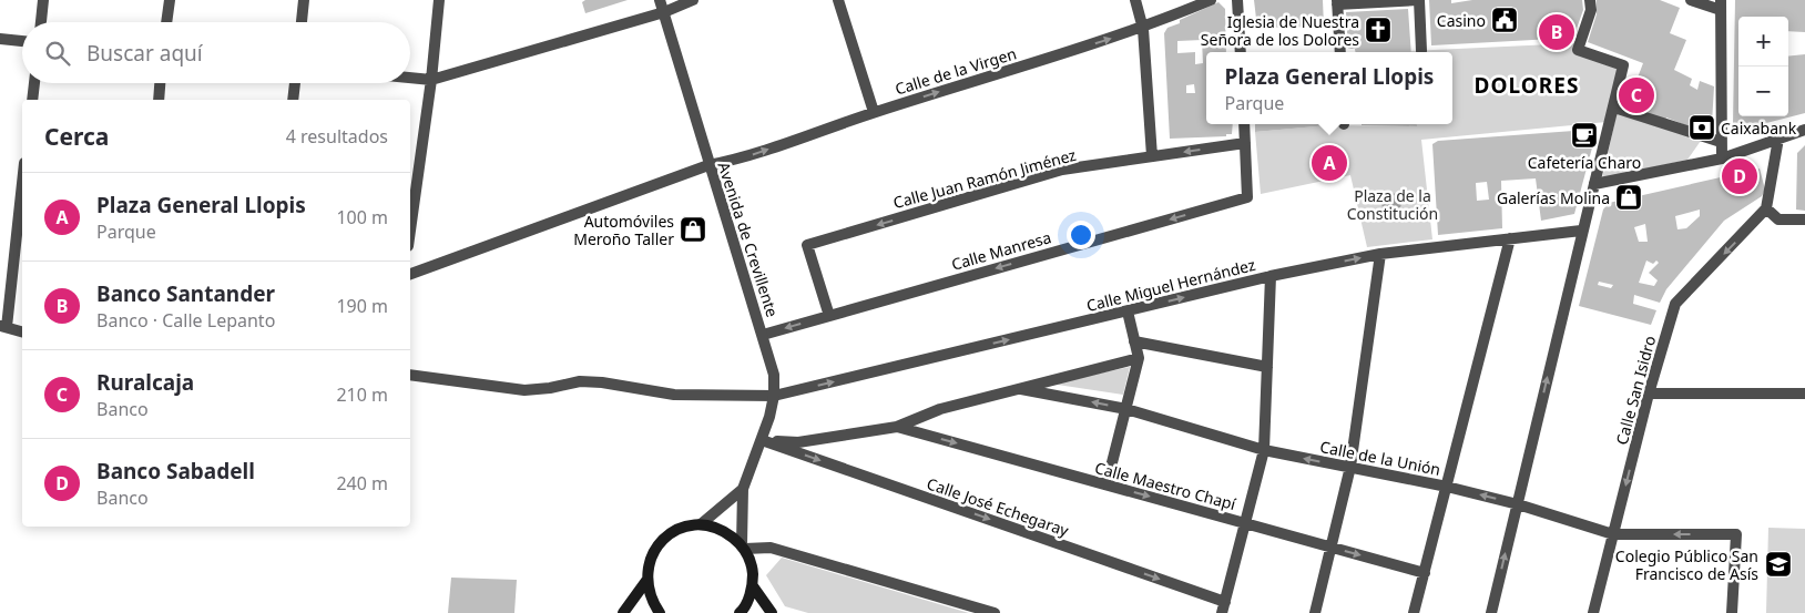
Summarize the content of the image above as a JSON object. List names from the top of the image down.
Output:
{
  "streets": {
    "street": [
      "Calle de la Virgen",
      "Calle Juan Ramón Jiménez",
      "Avenida de Crevillente",
      "Calle Manresa",
      "Calle Miguel Hernández",
      "Calle San Isidro",
      "Calle de la Unión",
      "Calle Maestro Chapí",
      "Calle José Echegaray"
    ]
  },
  "crossings": [
    ["Calle de la Virgen", "Avenida de Crevillente"],
    ["Calle Juan Ramón Jiménez", "Calle Manresa"],
    ["Avenida de Crevillente", "Calle Manresa"],
    ["Avenida de Crevillente", "Calle Miguel Hernández"],
    ["Avenida de Crevillente", "Calle José Echegaray"],
    ["Calle San Isidro", "Calle de la Unión"]
  ],
  "one_way": [
    "Calle de la Virgen",
    "Calle Juan Ramón Jiménez",
    "Calle Manresa",
    "Calle San Isidro",
    "Calle de la Unión",
    "Calle Maestro Chapí"
  ],
  "districts": ["DOLORES"],
  "parks": ["Plaza de la Constitución"],
  "places": {
    "public building": ["Casino"],
    "church": ["Iglesia de Nuestra Señora de los Dolores"],
    "bank": ["Caixabank"],
    "cafe": ["Cafetería Charo"],
    "shop": ["Galerías Molina", "Automóviles Meroño Taller"],
    "school or university": ["Colegio Público San Francisco de Asís"]
  },
  "page": {
    "pins": [
      "B",
      "C",
      "A",
      "D"
    ],
    "map_buttons": ["+", "−"],
    "search": "Buscar aquí",
    "popup": ["Plaza General Llopis", "Parque"],
    "heading": ["Cerca", "4 resultados"],
    "list": [
      {
        "mark": "A",
        "name": "Plaza General Llopis",
        "note": "Parque",
        "value": "100 m"
      },
      {
        "mark": "B",
        "name": "Banco Santander",
        "note": "Banco · Calle Lepanto",
        "value": "190 m"
      },
      {
        "mark": "C",
        "name": "Ruralcaja",
        "note": "Banco",
        "value": "210 m"
      },
      {
        "mark": "D",
        "name": "Banco Sabadell",
        "note": "Banco",
        "value": "240 m"
      }
    ]
  }
}
